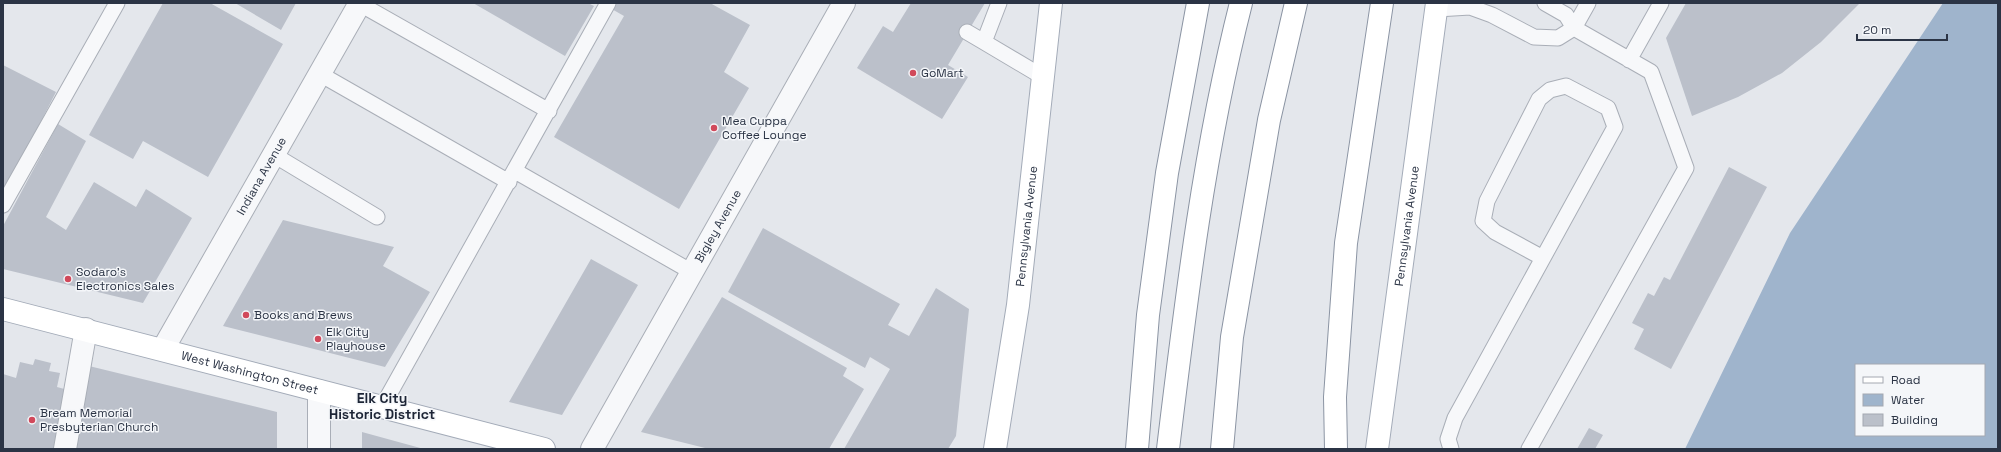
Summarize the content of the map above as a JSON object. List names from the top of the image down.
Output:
{
  "streets": {
    "main road": ["Pennsylvania Avenue", "West Washington Street"],
    "street": ["Indiana Avenue", "Bigley Avenue"]
  },
  "crossings": [
    ["Indiana Avenue", "West Washington Street"]
  ],
  "districts": ["Elk City Historic District"],
  "places": [
    "GoMart",
    "Mea Cuppa Coffee Lounge",
    "Sodaro's Electronics Sales",
    "Books and Brews",
    "Elk City Playhouse",
    "Bream Memorial Presbyterian Church"
  ],
  "legend": ["Road", "Water", "Building"],
  "scale_bar": "20 m"
}
